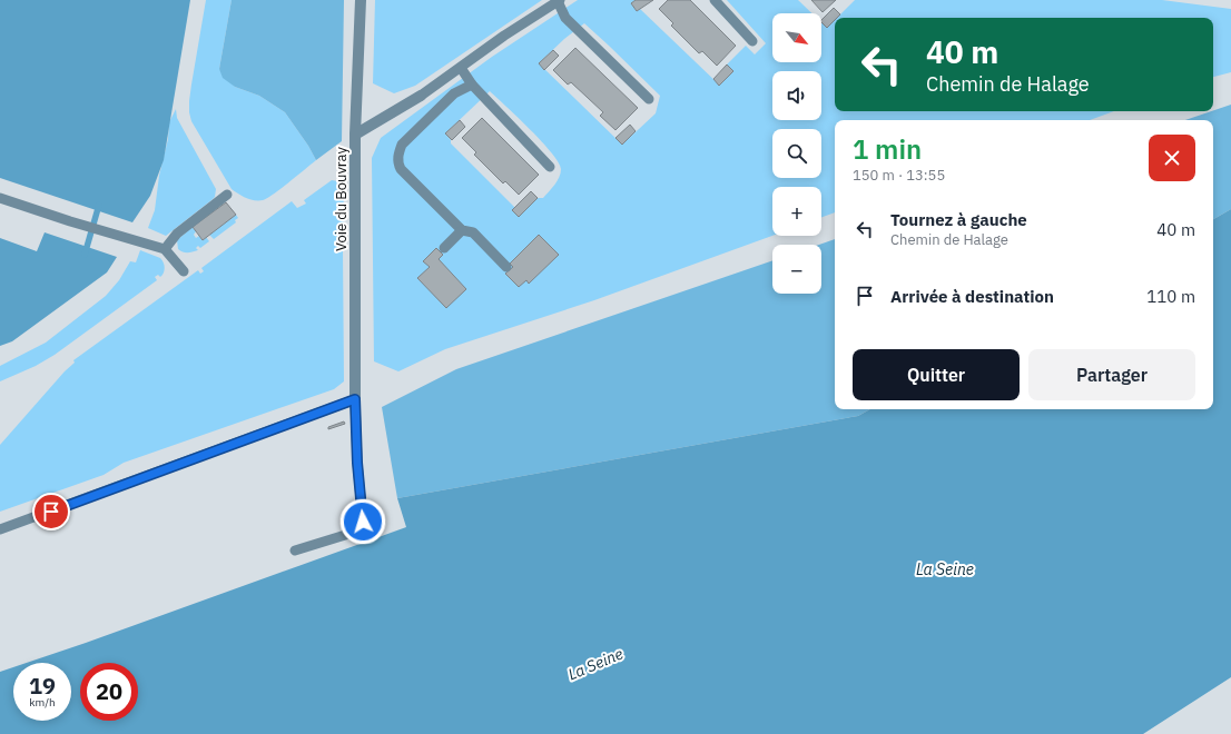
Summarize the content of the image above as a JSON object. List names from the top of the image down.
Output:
{
  "streets": {
    "street": ["Voie du Bouvray"]
  },
  "water": ["La Seine"],
  "north": "bottom right",
  "page": {
    "map_buttons": ["+", "−"],
    "turn": ["40 m", "Chemin de Halage"],
    "heading": ["1 min", "150 m · 13:55"],
    "list": [
      {
        "name": "Tournez à gauche",
        "note": "Chemin de Halage",
        "value": "40 m"
      },
      {
        "name": "Arrivée à destination",
        "value": "110 m"
      }
    ],
    "buttons": ["Quitter", "Partager"],
    "speed": "19 km/h",
    "limit": "20"
  }
}
